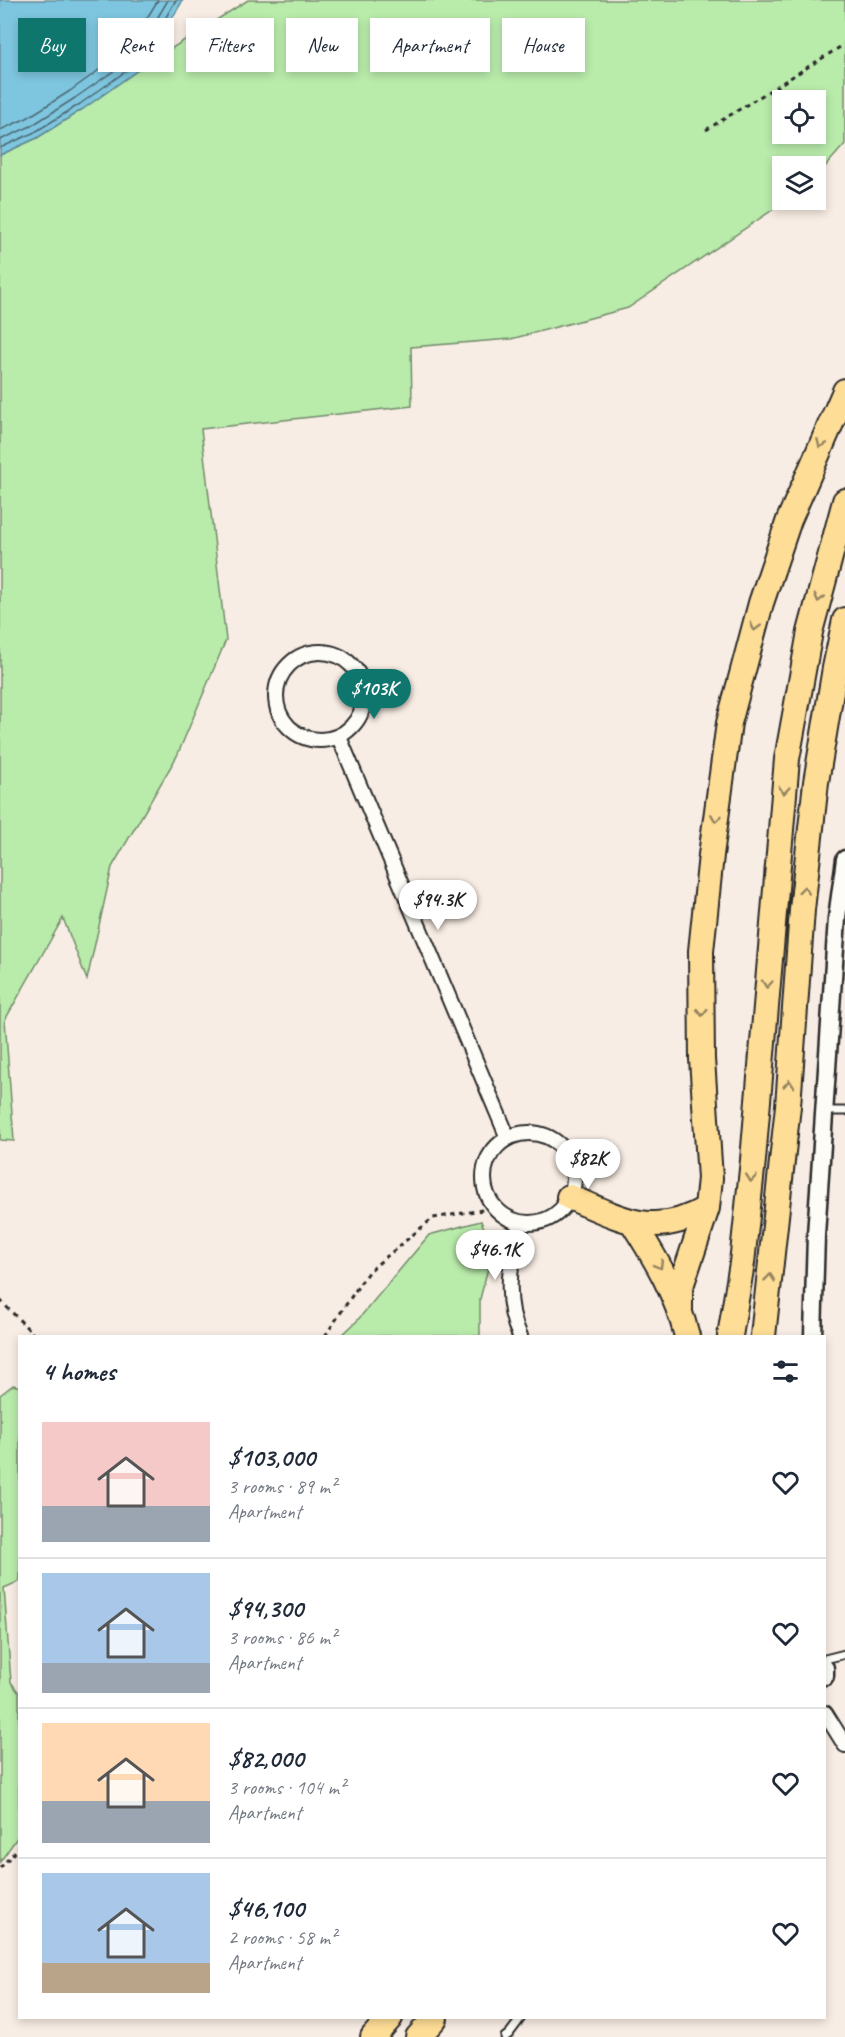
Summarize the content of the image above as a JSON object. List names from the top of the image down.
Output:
{
  "page": {
    "chip": [
      "Buy",
      "Rent",
      "Filters",
      "New",
      "Apartment",
      "House"
    ],
    "price": [
      "$103K",
      "$94.3K",
      "$82K",
      "$46.1K"
    ],
    "heading": "4 homes",
    "list": [
      {
        "name": "$103,000",
        "note": "3 rooms · 89 m² · Apartment"
      },
      {
        "name": "$94,300",
        "note": "3 rooms · 86 m² · Apartment"
      },
      {
        "name": "$82,000",
        "note": "3 rooms · 104 m² · Apartment"
      },
      {
        "name": "$46,100",
        "note": "2 rooms · 58 m² · Apartment"
      }
    ]
  }
}
